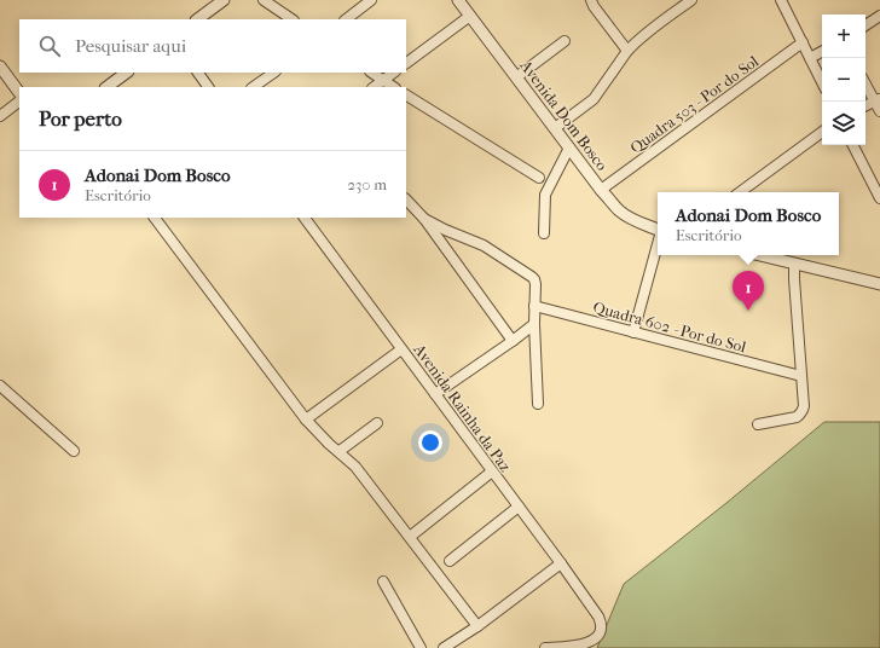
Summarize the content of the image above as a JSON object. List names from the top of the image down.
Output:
{
  "streets": {
    "street": [
      "Quadra 503 - Por do Sol",
      "Avenida Dom Bosco",
      "Quadra 602 - Por do Sol",
      "Avenida Rainha da Paz"
    ]
  },
  "crossings": [
    ["Quadra 503 - Por do Sol", "Avenida Dom Bosco"]
  ],
  "page": {
    "map_buttons": ["+", "−"],
    "search": "Pesquisar aqui",
    "heading": "Por perto",
    "list": [
      {
        "mark": "1",
        "name": "Adonai Dom Bosco",
        "note": "Escritório",
        "value": "230 m"
      }
    ],
    "popup": ["Adonai Dom Bosco", "Escritório"],
    "pins": "1"
  }
}
